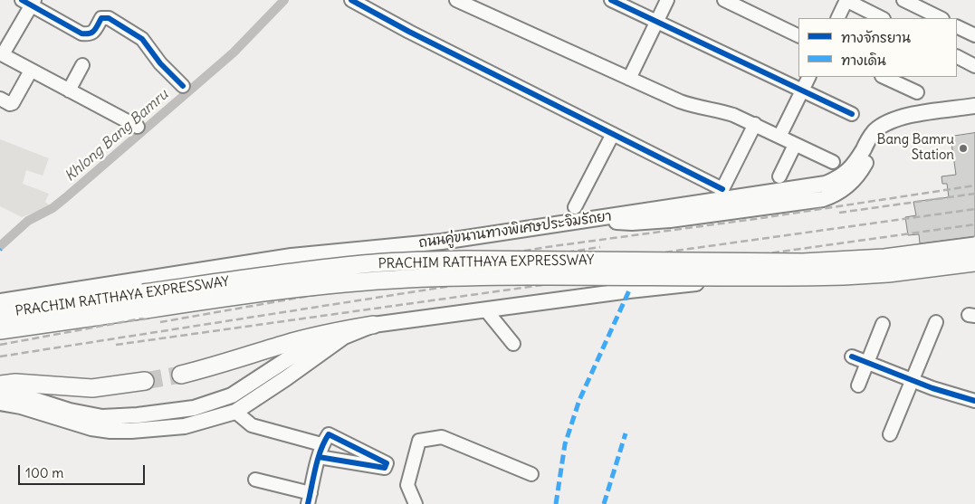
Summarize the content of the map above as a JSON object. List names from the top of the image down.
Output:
{
  "streets": {
    "highway": ["PRACHIM RATTHAYA EXPRESSWAY"],
    "main road": ["ถนนคู่ขนานทางพิเศษประจิมรัถยา"]
  },
  "water": ["Khlong Bang Bamru"],
  "places": ["Bang Bamru Station"],
  "legend": ["ทางจักรยาน", "ทางเดิน"],
  "scale_bar": "100 m"
}
